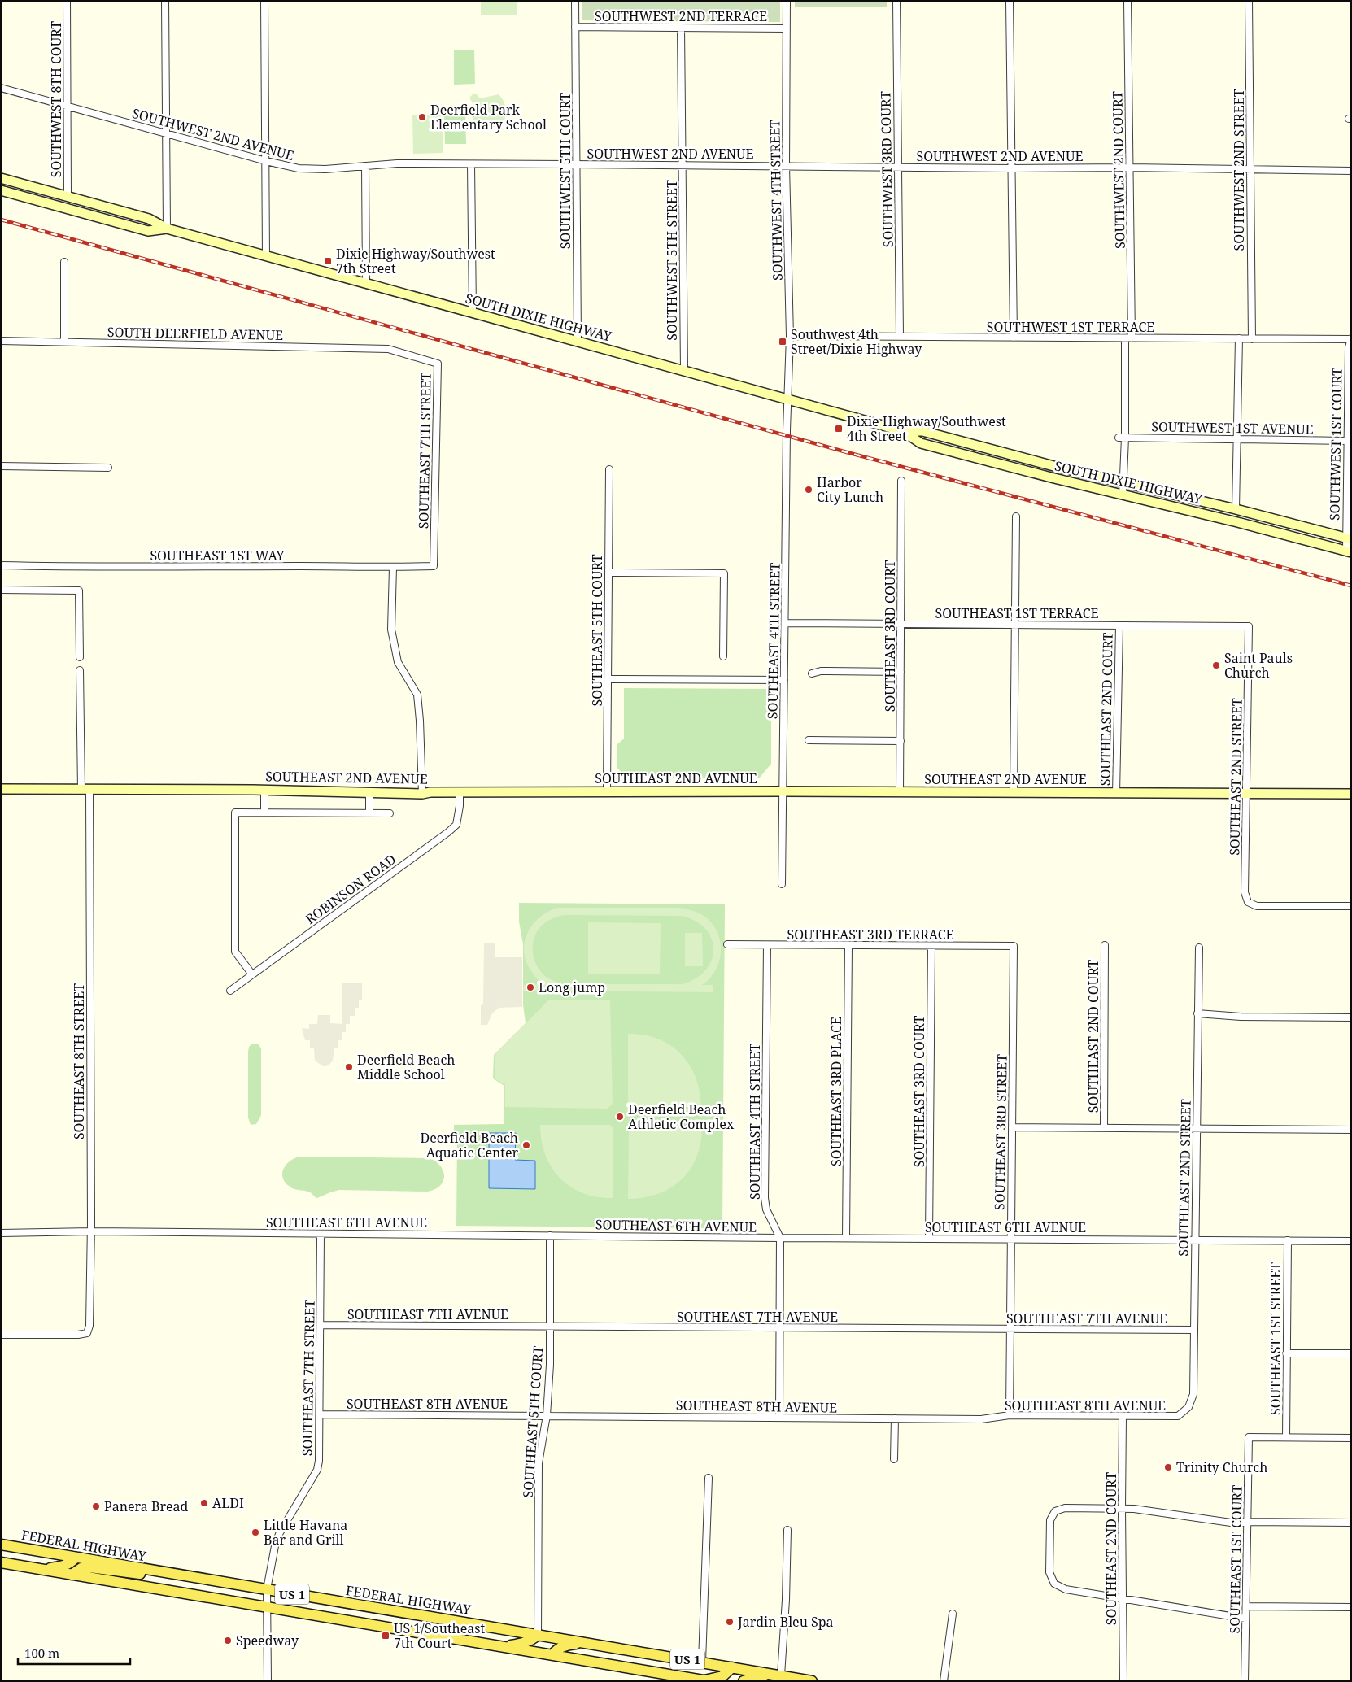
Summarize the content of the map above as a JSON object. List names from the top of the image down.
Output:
{
  "streets": {
    "main road": [
      "SOUTH DIXIE HIGHWAY",
      "SOUTHEAST 2ND AVENUE",
      "FEDERAL HIGHWAY",
      "US 1"
    ],
    "street": [
      "SOUTHWEST 2ND TERRACE",
      "SOUTHWEST 8TH COURT",
      "SOUTHWEST 2ND AVENUE",
      "SOUTHWEST 3RD COURT",
      "SOUTHWEST 2ND COURT",
      "SOUTHWEST 2ND STREET",
      "SOUTHWEST 5TH COURT",
      "SOUTHWEST 4TH STREET",
      "SOUTHWEST 5TH STREET",
      "SOUTHWEST 1ST TERRACE",
      "SOUTH DEERFIELD AVENUE",
      "SOUTHWEST 1ST AVENUE",
      "SOUTHWEST 1ST COURT",
      "SOUTHEAST 7TH STREET",
      "SOUTHEAST 1ST WAY",
      "SOUTHEAST 1ST TERRACE",
      "SOUTHEAST 5TH COURT",
      "SOUTHEAST 3RD COURT",
      "SOUTHEAST 4TH STREET",
      "SOUTHEAST 2ND COURT",
      "SOUTHEAST 2ND STREET",
      "ROBINSON ROAD",
      "SOUTHEAST 3RD TERRACE",
      "SOUTHEAST 8TH STREET",
      "SOUTHEAST 3RD PLACE",
      "SOUTHEAST 3RD STREET",
      "SOUTHEAST 6TH AVENUE",
      "SOUTHEAST 7TH AVENUE",
      "SOUTHEAST 1ST STREET",
      "SOUTHEAST 8TH AVENUE",
      "SOUTHEAST 1ST COURT"
    ]
  },
  "crossings": [
    ["SOUTHWEST 2ND TERRACE", "SOUTHWEST 5TH COURT"],
    ["SOUTHWEST 2ND TERRACE", "SOUTHWEST 4TH STREET"],
    ["SOUTHWEST 2ND TERRACE", "SOUTHWEST 5TH STREET"],
    ["SOUTHWEST 8TH COURT", "SOUTHWEST 2ND AVENUE"],
    ["SOUTHWEST 8TH COURT", "SOUTH DIXIE HIGHWAY"],
    ["SOUTHWEST 2ND AVENUE", "SOUTHWEST 3RD COURT"],
    ["SOUTHWEST 2ND AVENUE", "SOUTHWEST 2ND COURT"],
    ["SOUTHWEST 2ND AVENUE", "SOUTHWEST 2ND STREET"],
    ["SOUTHWEST 2ND AVENUE", "SOUTHWEST 5TH COURT"],
    ["SOUTHWEST 2ND AVENUE", "SOUTHWEST 4TH STREET"],
    ["SOUTHWEST 2ND AVENUE", "SOUTHWEST 5TH STREET"],
    ["SOUTHWEST 3RD COURT", "SOUTHWEST 1ST TERRACE"],
    ["SOUTHWEST 2ND COURT", "SOUTH DIXIE HIGHWAY"],
    ["SOUTHWEST 2ND COURT", "SOUTHWEST 1ST TERRACE"],
    ["SOUTHWEST 2ND COURT", "SOUTHWEST 1ST AVENUE"],
    ["SOUTHWEST 2ND STREET", "SOUTHWEST 1ST TERRACE"],
    ["SOUTHWEST 5TH COURT", "SOUTH DIXIE HIGHWAY"],
    ["SOUTHWEST 4TH STREET", "SOUTH DIXIE HIGHWAY"],
    ["SOUTHWEST 4TH STREET", "SOUTHWEST 1ST TERRACE"],
    ["SOUTHWEST 4TH STREET", "SOUTHEAST 4TH STREET"],
    ["SOUTHWEST 5TH STREET", "SOUTH DIXIE HIGHWAY"],
    ["SOUTH DIXIE HIGHWAY", "SOUTHWEST 1ST COURT"],
    ["SOUTH DIXIE HIGHWAY", "SOUTHEAST 4TH STREET"],
    ["SOUTHWEST 1ST TERRACE", "SOUTHWEST 1ST COURT"],
    ["SOUTH DEERFIELD AVENUE", "SOUTHEAST 7TH STREET"],
    ["SOUTHWEST 1ST AVENUE", "SOUTHWEST 1ST COURT"],
    ["SOUTHEAST 7TH STREET", "SOUTHEAST 1ST WAY"],
    ["SOUTHEAST 7TH STREET", "SOUTHEAST 6TH AVENUE"],
    ["SOUTHEAST 7TH STREET", "SOUTHEAST 7TH AVENUE"],
    ["SOUTHEAST 7TH STREET", "SOUTHEAST 8TH AVENUE"],
    ["SOUTHEAST 7TH STREET", "FEDERAL HIGHWAY"],
    ["SOUTHEAST 7TH STREET", "US 1"],
    ["SOUTHEAST 1ST TERRACE", "SOUTHEAST 3RD COURT"],
    ["SOUTHEAST 1ST TERRACE", "SOUTHEAST 4TH STREET"],
    ["SOUTHEAST 1ST TERRACE", "SOUTHEAST 2ND COURT"],
    ["SOUTHEAST 1ST TERRACE", "SOUTHEAST 2ND STREET"],
    ["SOUTHEAST 5TH COURT", "SOUTHEAST 2ND AVENUE"],
    ["SOUTHEAST 5TH COURT", "SOUTHEAST 6TH AVENUE"],
    ["SOUTHEAST 5TH COURT", "SOUTHEAST 7TH AVENUE"],
    ["SOUTHEAST 5TH COURT", "SOUTHEAST 8TH AVENUE"],
    ["SOUTHEAST 5TH COURT", "FEDERAL HIGHWAY"],
    ["SOUTHEAST 3RD COURT", "SOUTHEAST 2ND AVENUE"],
    ["SOUTHEAST 3RD COURT", "SOUTHEAST 3RD TERRACE"],
    ["SOUTHEAST 3RD COURT", "SOUTHEAST 6TH AVENUE"],
    ["SOUTHEAST 4TH STREET", "SOUTHEAST 2ND AVENUE"],
    ["SOUTHEAST 4TH STREET", "SOUTHEAST 3RD TERRACE"],
    ["SOUTHEAST 4TH STREET", "SOUTHEAST 6TH AVENUE"],
    ["SOUTHEAST 4TH STREET", "SOUTHEAST 7TH AVENUE"],
    ["SOUTHEAST 4TH STREET", "SOUTHEAST 8TH AVENUE"],
    ["SOUTHEAST 2ND COURT", "SOUTHEAST 2ND AVENUE"],
    ["SOUTHEAST 2ND COURT", "SOUTHEAST 8TH AVENUE"],
    ["SOUTHEAST 2ND STREET", "SOUTHEAST 2ND AVENUE"],
    ["SOUTHEAST 2ND STREET", "SOUTHEAST 6TH AVENUE"],
    ["SOUTHEAST 2ND STREET", "SOUTHEAST 7TH AVENUE"],
    ["SOUTHEAST 2ND STREET", "SOUTHEAST 8TH AVENUE"],
    ["SOUTHEAST 2ND AVENUE", "ROBINSON ROAD"],
    ["SOUTHEAST 2ND AVENUE", "SOUTHEAST 8TH STREET"],
    ["SOUTHEAST 3RD TERRACE", "SOUTHEAST 3RD PLACE"],
    ["SOUTHEAST 3RD TERRACE", "SOUTHEAST 3RD STREET"],
    ["SOUTHEAST 8TH STREET", "SOUTHEAST 6TH AVENUE"],
    ["SOUTHEAST 3RD PLACE", "SOUTHEAST 6TH AVENUE"],
    ["SOUTHEAST 3RD STREET", "SOUTHEAST 6TH AVENUE"],
    ["SOUTHEAST 3RD STREET", "SOUTHEAST 7TH AVENUE"],
    ["SOUTHEAST 3RD STREET", "SOUTHEAST 8TH AVENUE"],
    ["SOUTHEAST 6TH AVENUE", "SOUTHEAST 1ST STREET"],
    ["SOUTHEAST 1ST STREET", "SOUTHEAST 1ST COURT"]
  ],
  "places": {
    "other": [
      "Deerfield Park Elementary School",
      "Harbor City Lunch",
      "Saint Pauls Church",
      "Long jump",
      "Deerfield Beach Middle School",
      "Deerfield Beach Athletic Complex",
      "Deerfield Beach Aquatic Center",
      "Trinity Church",
      "ALDI",
      "Panera Bread",
      "Little Havana Bar and Grill",
      "Jardin Bleu Spa",
      "Speedway"
    ],
    "transit": [
      "Dixie Highway/Southwest 7th Street",
      "Southwest 4th Street/Dixie Highway",
      "Dixie Highway/Southwest 4th Street",
      "US 1/Southeast 7th Court"
    ]
  },
  "scale_bar": "100 m"
}
